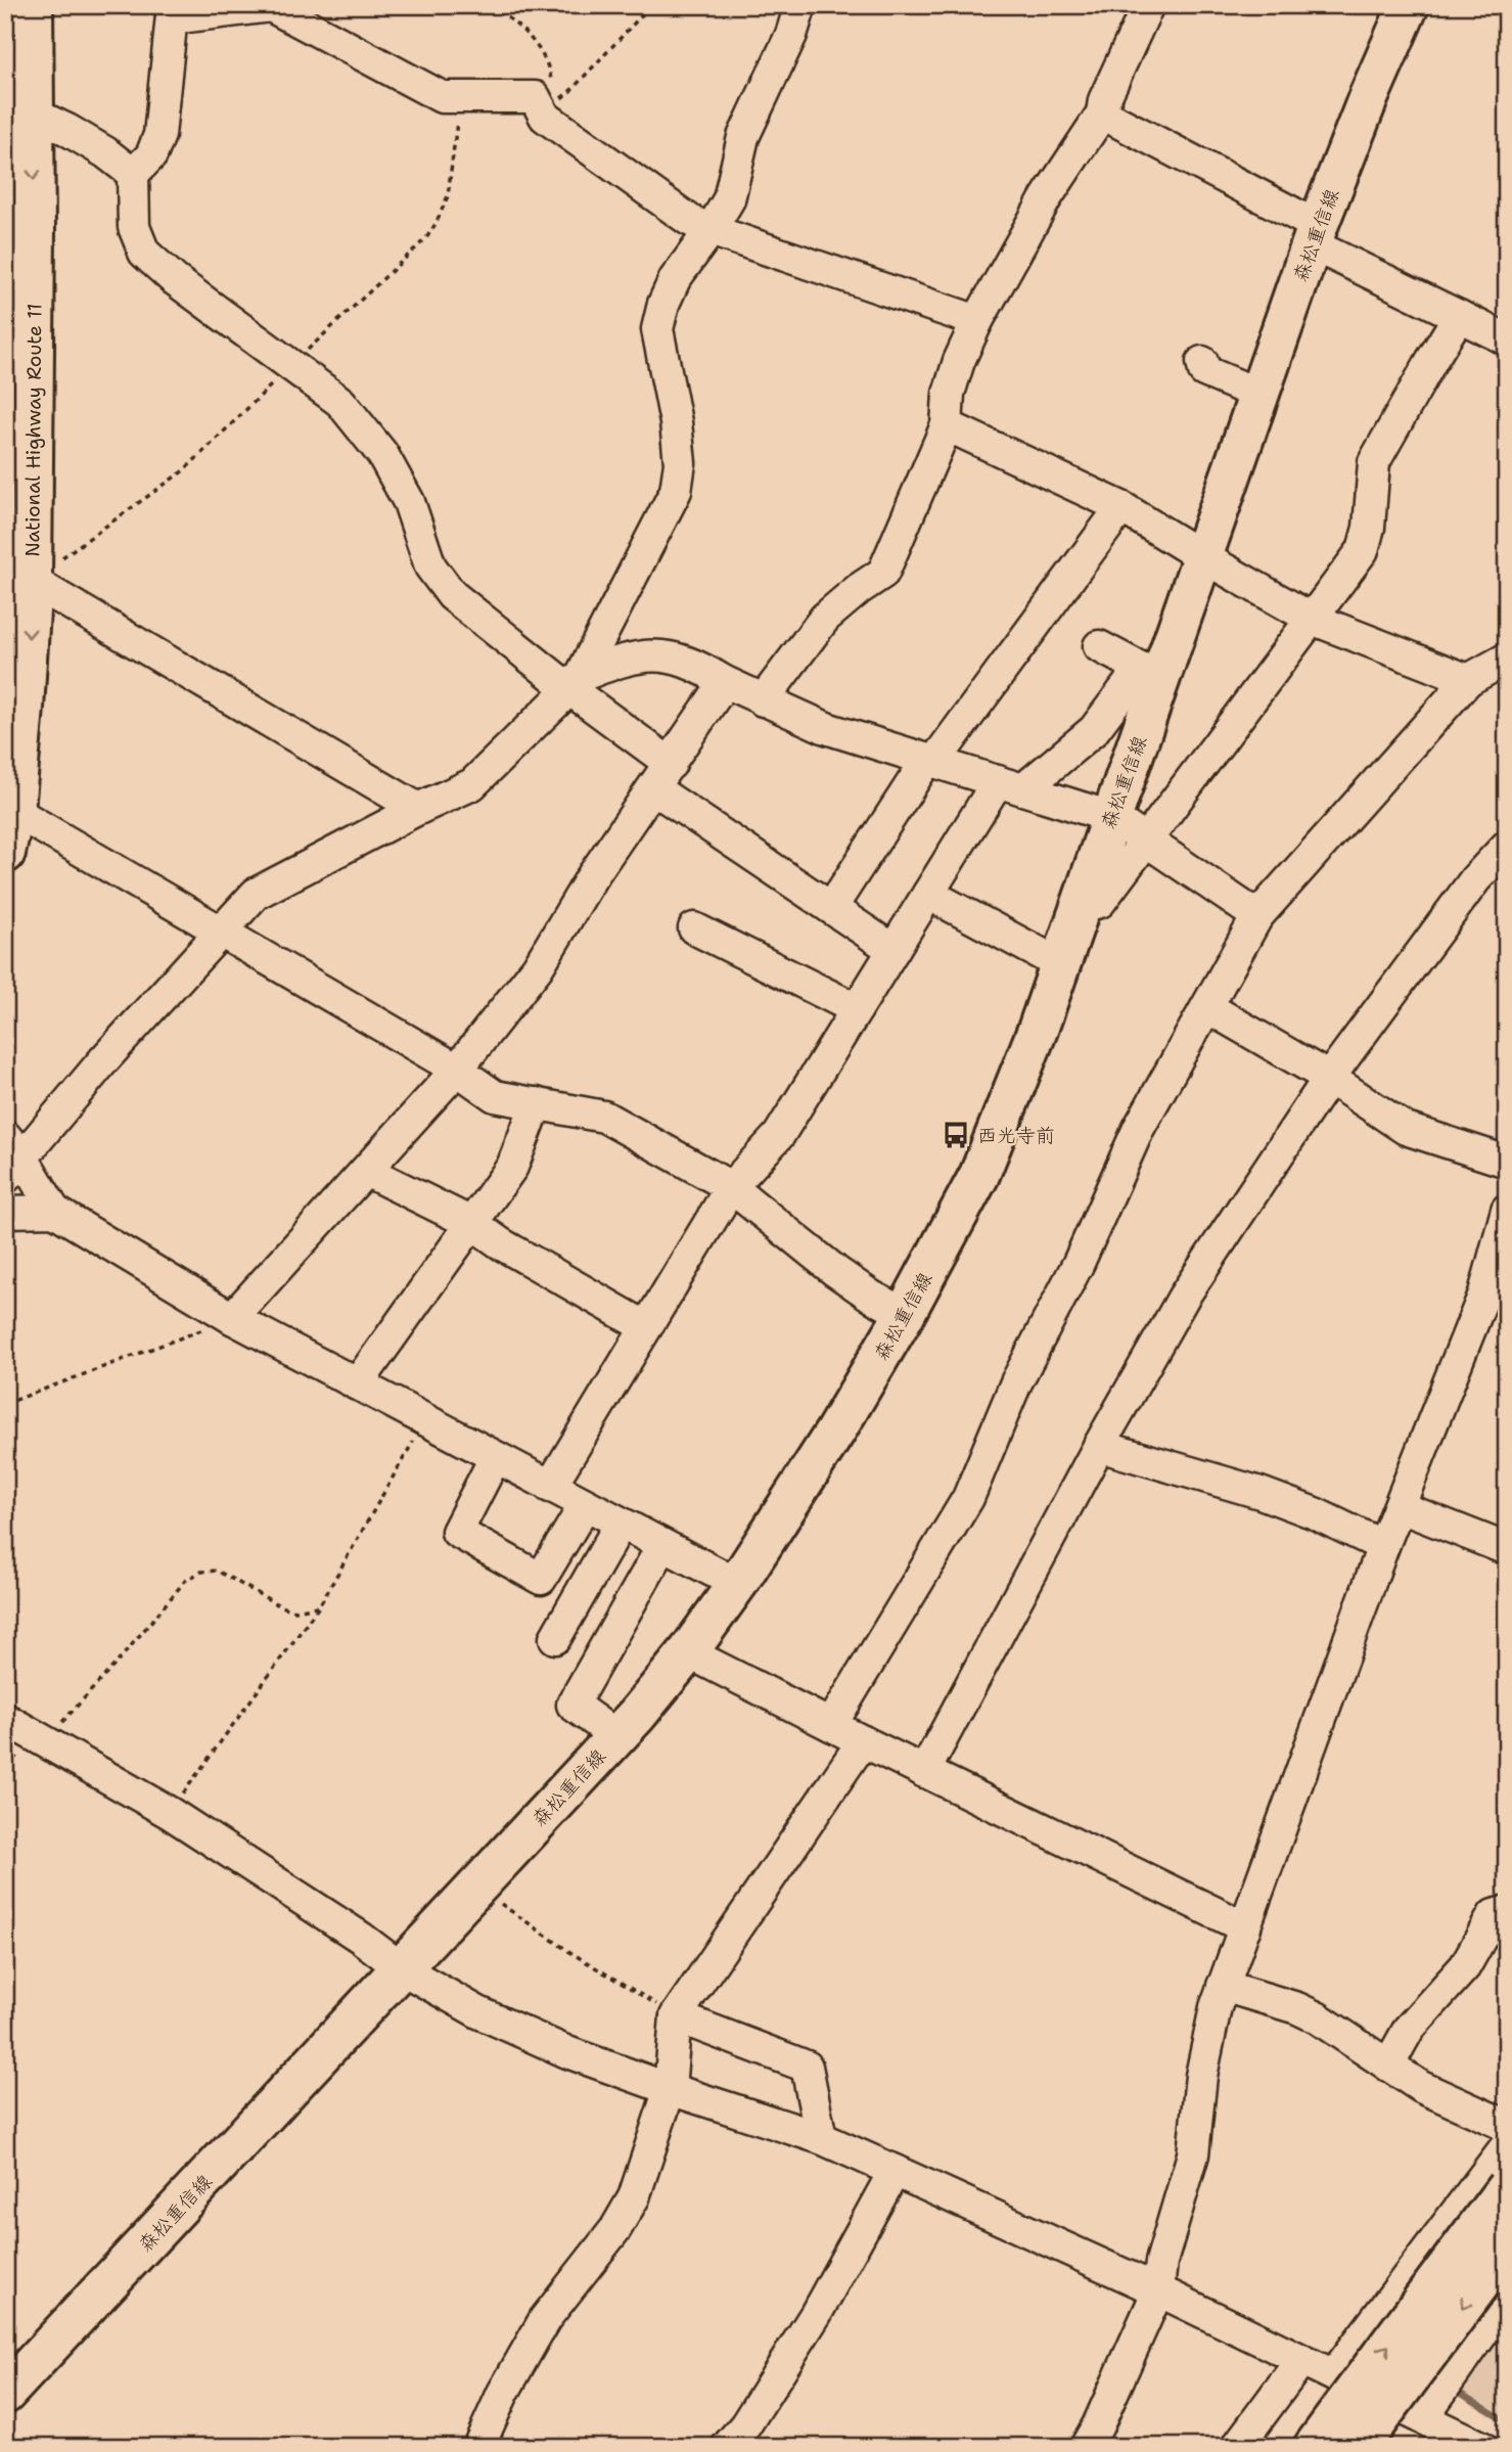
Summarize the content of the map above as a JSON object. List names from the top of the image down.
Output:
{
  "streets": {
    "main road": ["森松重信線", "National Highway Route 11"]
  },
  "one_way": ["National Highway Route 11"],
  "places": {
    "bus stop": ["西光寺前"]
  }
}
